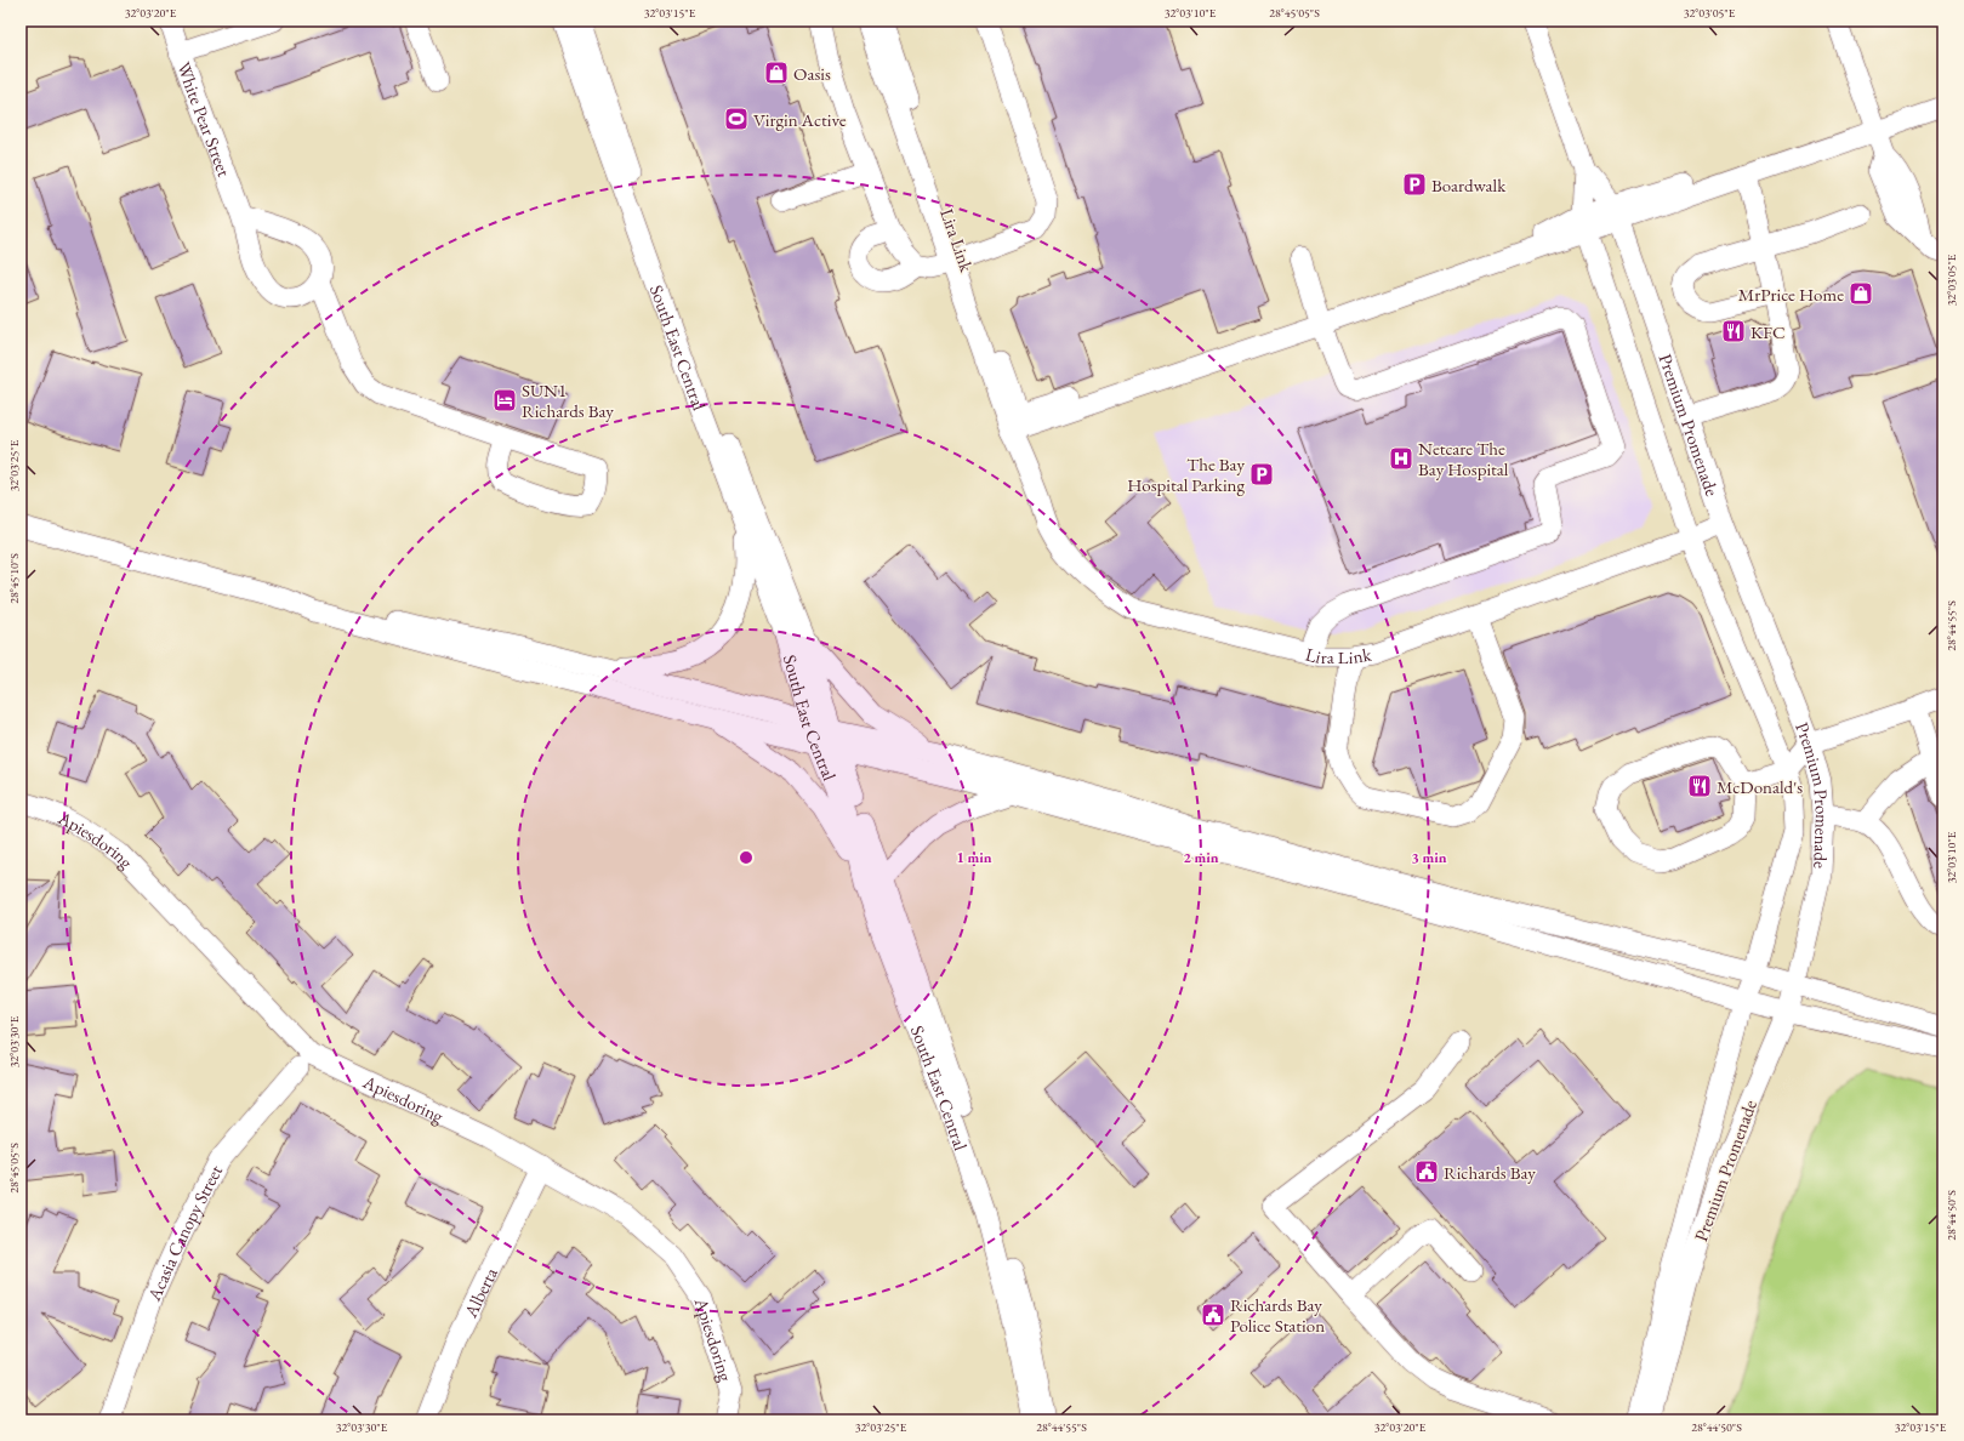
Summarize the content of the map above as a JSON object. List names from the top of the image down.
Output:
{
  "streets": {
    "street": [
      "White Pear Street",
      "Lira Link",
      "South East Central",
      "Premium Promenade",
      "Apiesdoring",
      "Acasia Canopy Street",
      "Alberta"
    ]
  },
  "crossings": [
    ["Lira Link", "Premium Promenade"],
    ["Apiesdoring", "Alberta"]
  ],
  "places": {
    "shop": ["Oasis", "MrPrice Home"],
    "sports": ["Virgin Active"],
    "parking": ["Boardwalk", "The Bay Hospital Parking"],
    "restaurant": ["KFC", "McDonald's"],
    "hotel": ["SUN1 Richards Bay"],
    "hospital": ["Netcare The Bay Hospital"],
    "public building": ["Richards Bay", "Richards Bay Police Station"]
  },
  "coordinates": [
    "32°03'20\"E",
    "32°03'15\"E",
    "32°03'10\"E",
    "28°45'05\"S",
    "32°03'05\"E",
    "32°03'25\"E",
    "28°45'10\"S",
    "28°44'55\"S",
    "32°03'30\"E",
    "28°44'50\"S"
  ],
  "rings": ["1 min", "2 min", "3 min"]
}
